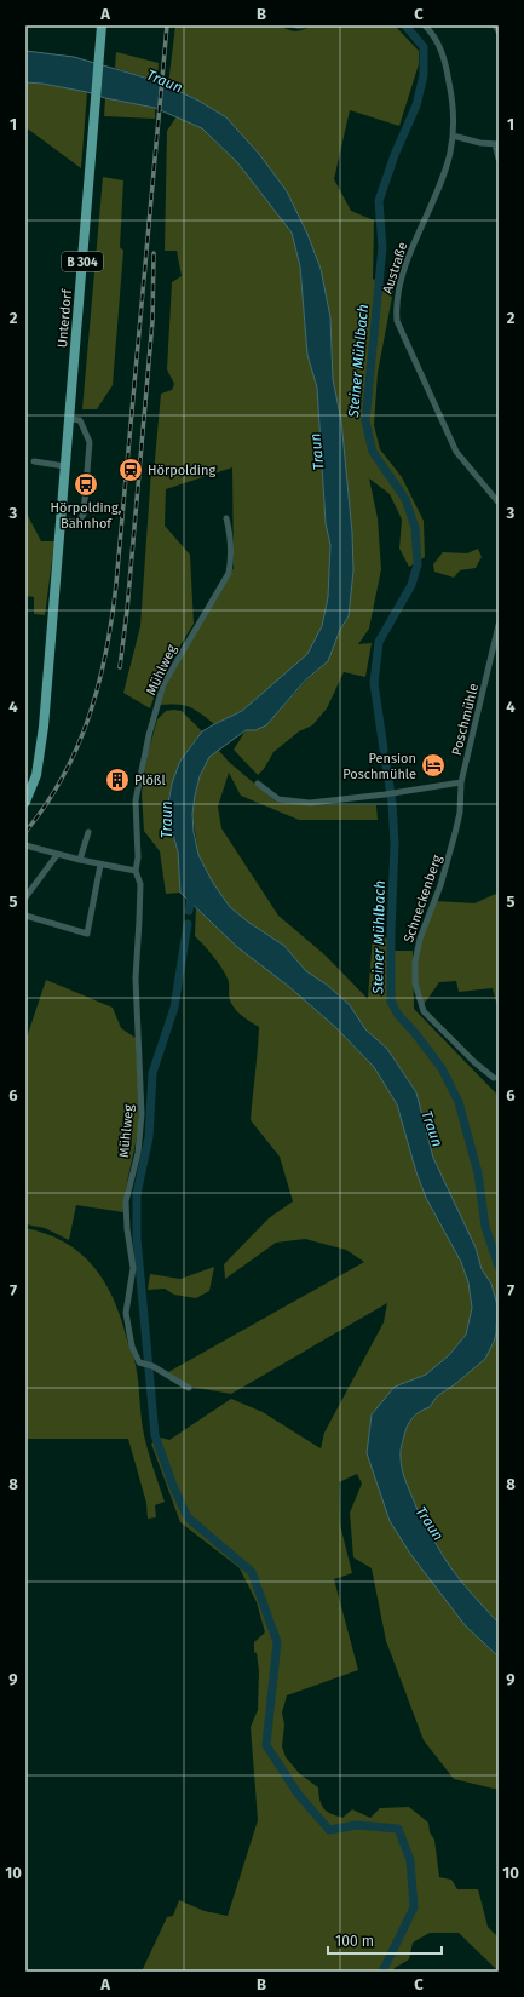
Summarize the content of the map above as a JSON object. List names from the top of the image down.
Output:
{
  "streets": {
    "main road": ["B 304", "Unterdorf"],
    "street": [
      "Austraße",
      "Mühlweg",
      "Poschmühle",
      "Schneckenberg"
    ]
  },
  "crossings": [
    ["Poschmühle", "Schneckenberg"]
  ],
  "water": ["Traun", "Steiner Mühlbach"],
  "places": {
    "station": ["Hörpolding"],
    "bus stop": ["Hörpolding, Bahnhof"],
    "hotel": ["Pension Poschmühle"],
    "building": ["Plößl"]
  },
  "scale_bar": "100 m",
  "grid": {
    "columns": ["A", "B", "C"],
    "rows": [
      "1",
      "2",
      "3",
      "4",
      "5",
      "6",
      "7",
      "8",
      "9",
      "10"
    ]
  }
}
